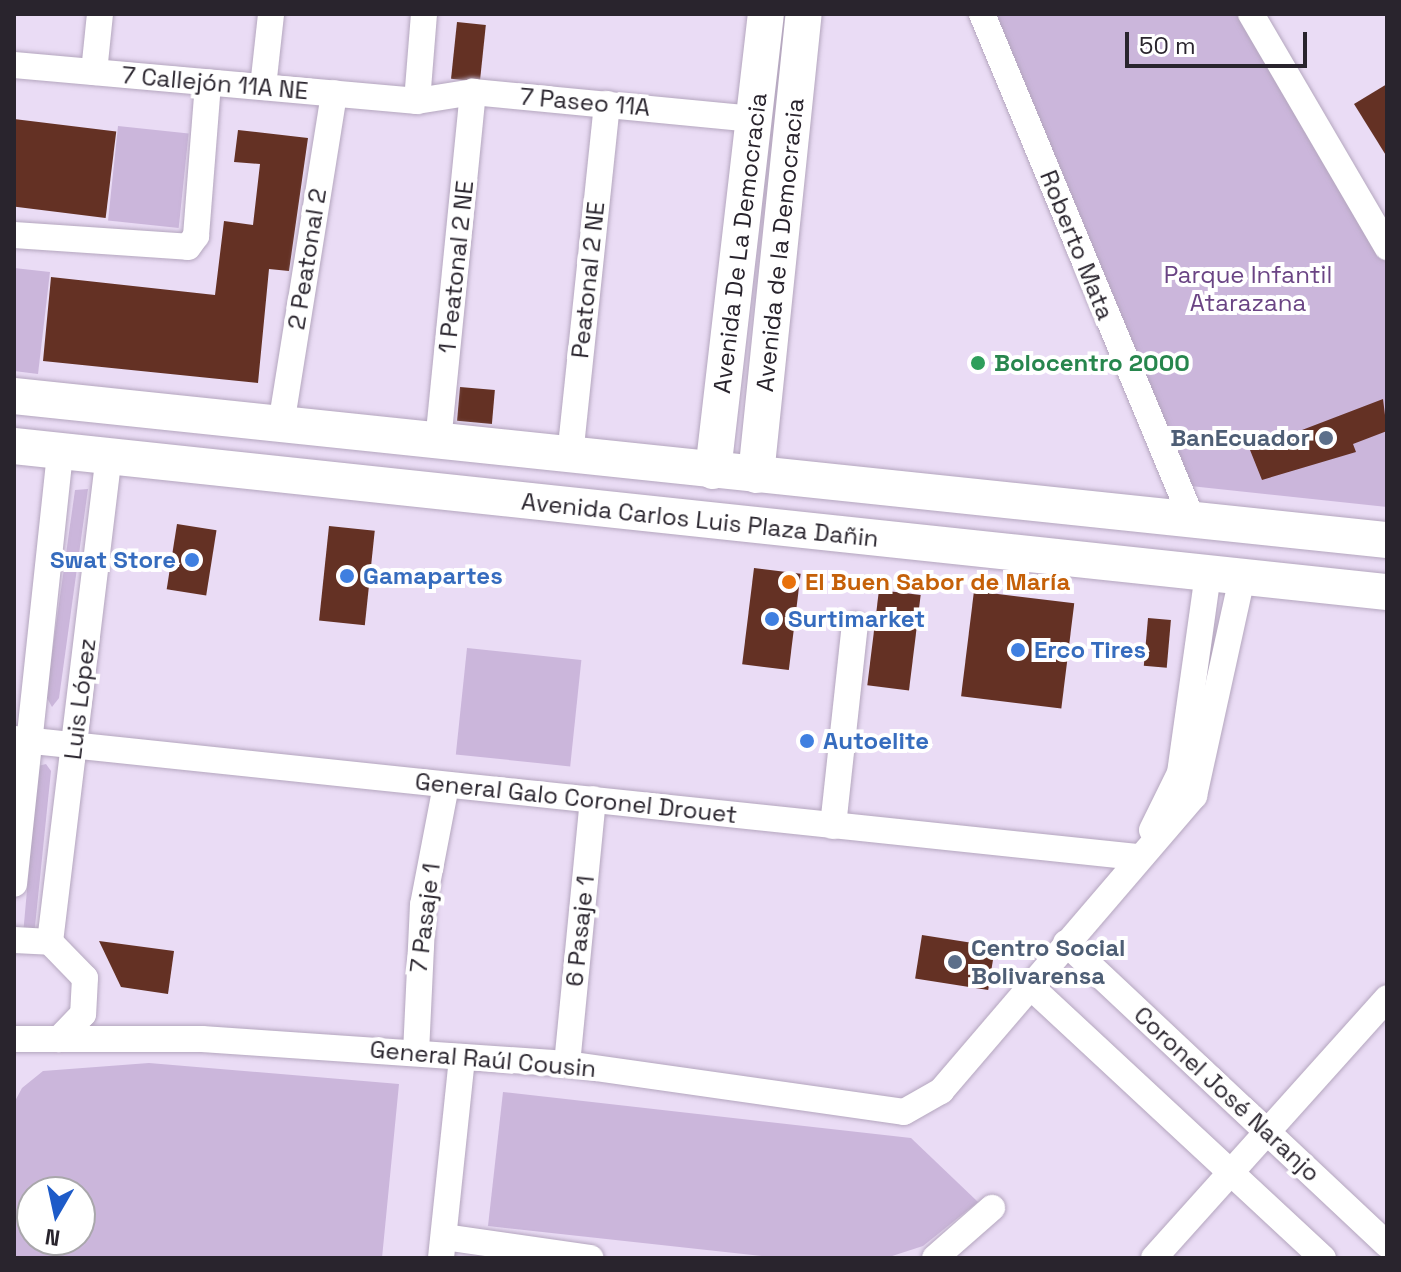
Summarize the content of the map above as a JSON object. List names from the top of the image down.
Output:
{
  "streets": {
    "main road": ["Avenida De La Democracia", "Avenida de la Democracia", "Avenida Carlos Luis Plaza Dañin"],
    "street": [
      "7 Callejón 11A NE",
      "7 Paseo 11A",
      "Roberto Mata",
      "2 Peatonal 2",
      "1 Peatonal 2 NE",
      "Peatonal 2 NE",
      "Luis López",
      "General Galo Coronel Drouet",
      "7 Pasaje 1",
      "6 Pasaje 1",
      "General Raúl Cousin",
      "Coronel José Naranjo"
    ]
  },
  "crossings": [
    ["7 Callejón 11A NE", "7 Paseo 11A"],
    ["7 Callejón 11A NE", "2 Peatonal 2"],
    ["7 Paseo 11A", "Avenida De La Democracia"],
    ["7 Paseo 11A", "1 Peatonal 2 NE"],
    ["7 Paseo 11A", "Peatonal 2 NE"],
    ["Avenida De La Democracia", "Avenida Carlos Luis Plaza Dañin"],
    ["Avenida de la Democracia", "Avenida Carlos Luis Plaza Dañin"],
    ["Roberto Mata", "Avenida Carlos Luis Plaza Dañin"],
    ["2 Peatonal 2", "Avenida Carlos Luis Plaza Dañin"],
    ["1 Peatonal 2 NE", "Avenida Carlos Luis Plaza Dañin"],
    ["Peatonal 2 NE", "Avenida Carlos Luis Plaza Dañin"],
    ["Avenida Carlos Luis Plaza Dañin", "Luis López"],
    ["Luis López", "General Galo Coronel Drouet"],
    ["General Galo Coronel Drouet", "7 Pasaje 1"],
    ["General Galo Coronel Drouet", "6 Pasaje 1"],
    ["7 Pasaje 1", "General Raúl Cousin"],
    ["6 Pasaje 1", "General Raúl Cousin"]
  ],
  "parks": ["Parque Infantil Atarazana"],
  "places": [
    "Bolocentro 2000",
    "BanEcuador",
    "Swat Store",
    "Gamapartes",
    "El Buen Sabor de María",
    "Surtimarket",
    "Erco Tires",
    "Autoelite",
    "Centro Social Bolivarensa"
  ],
  "scale_bar": "50 m",
  "north": "bottom"
}
